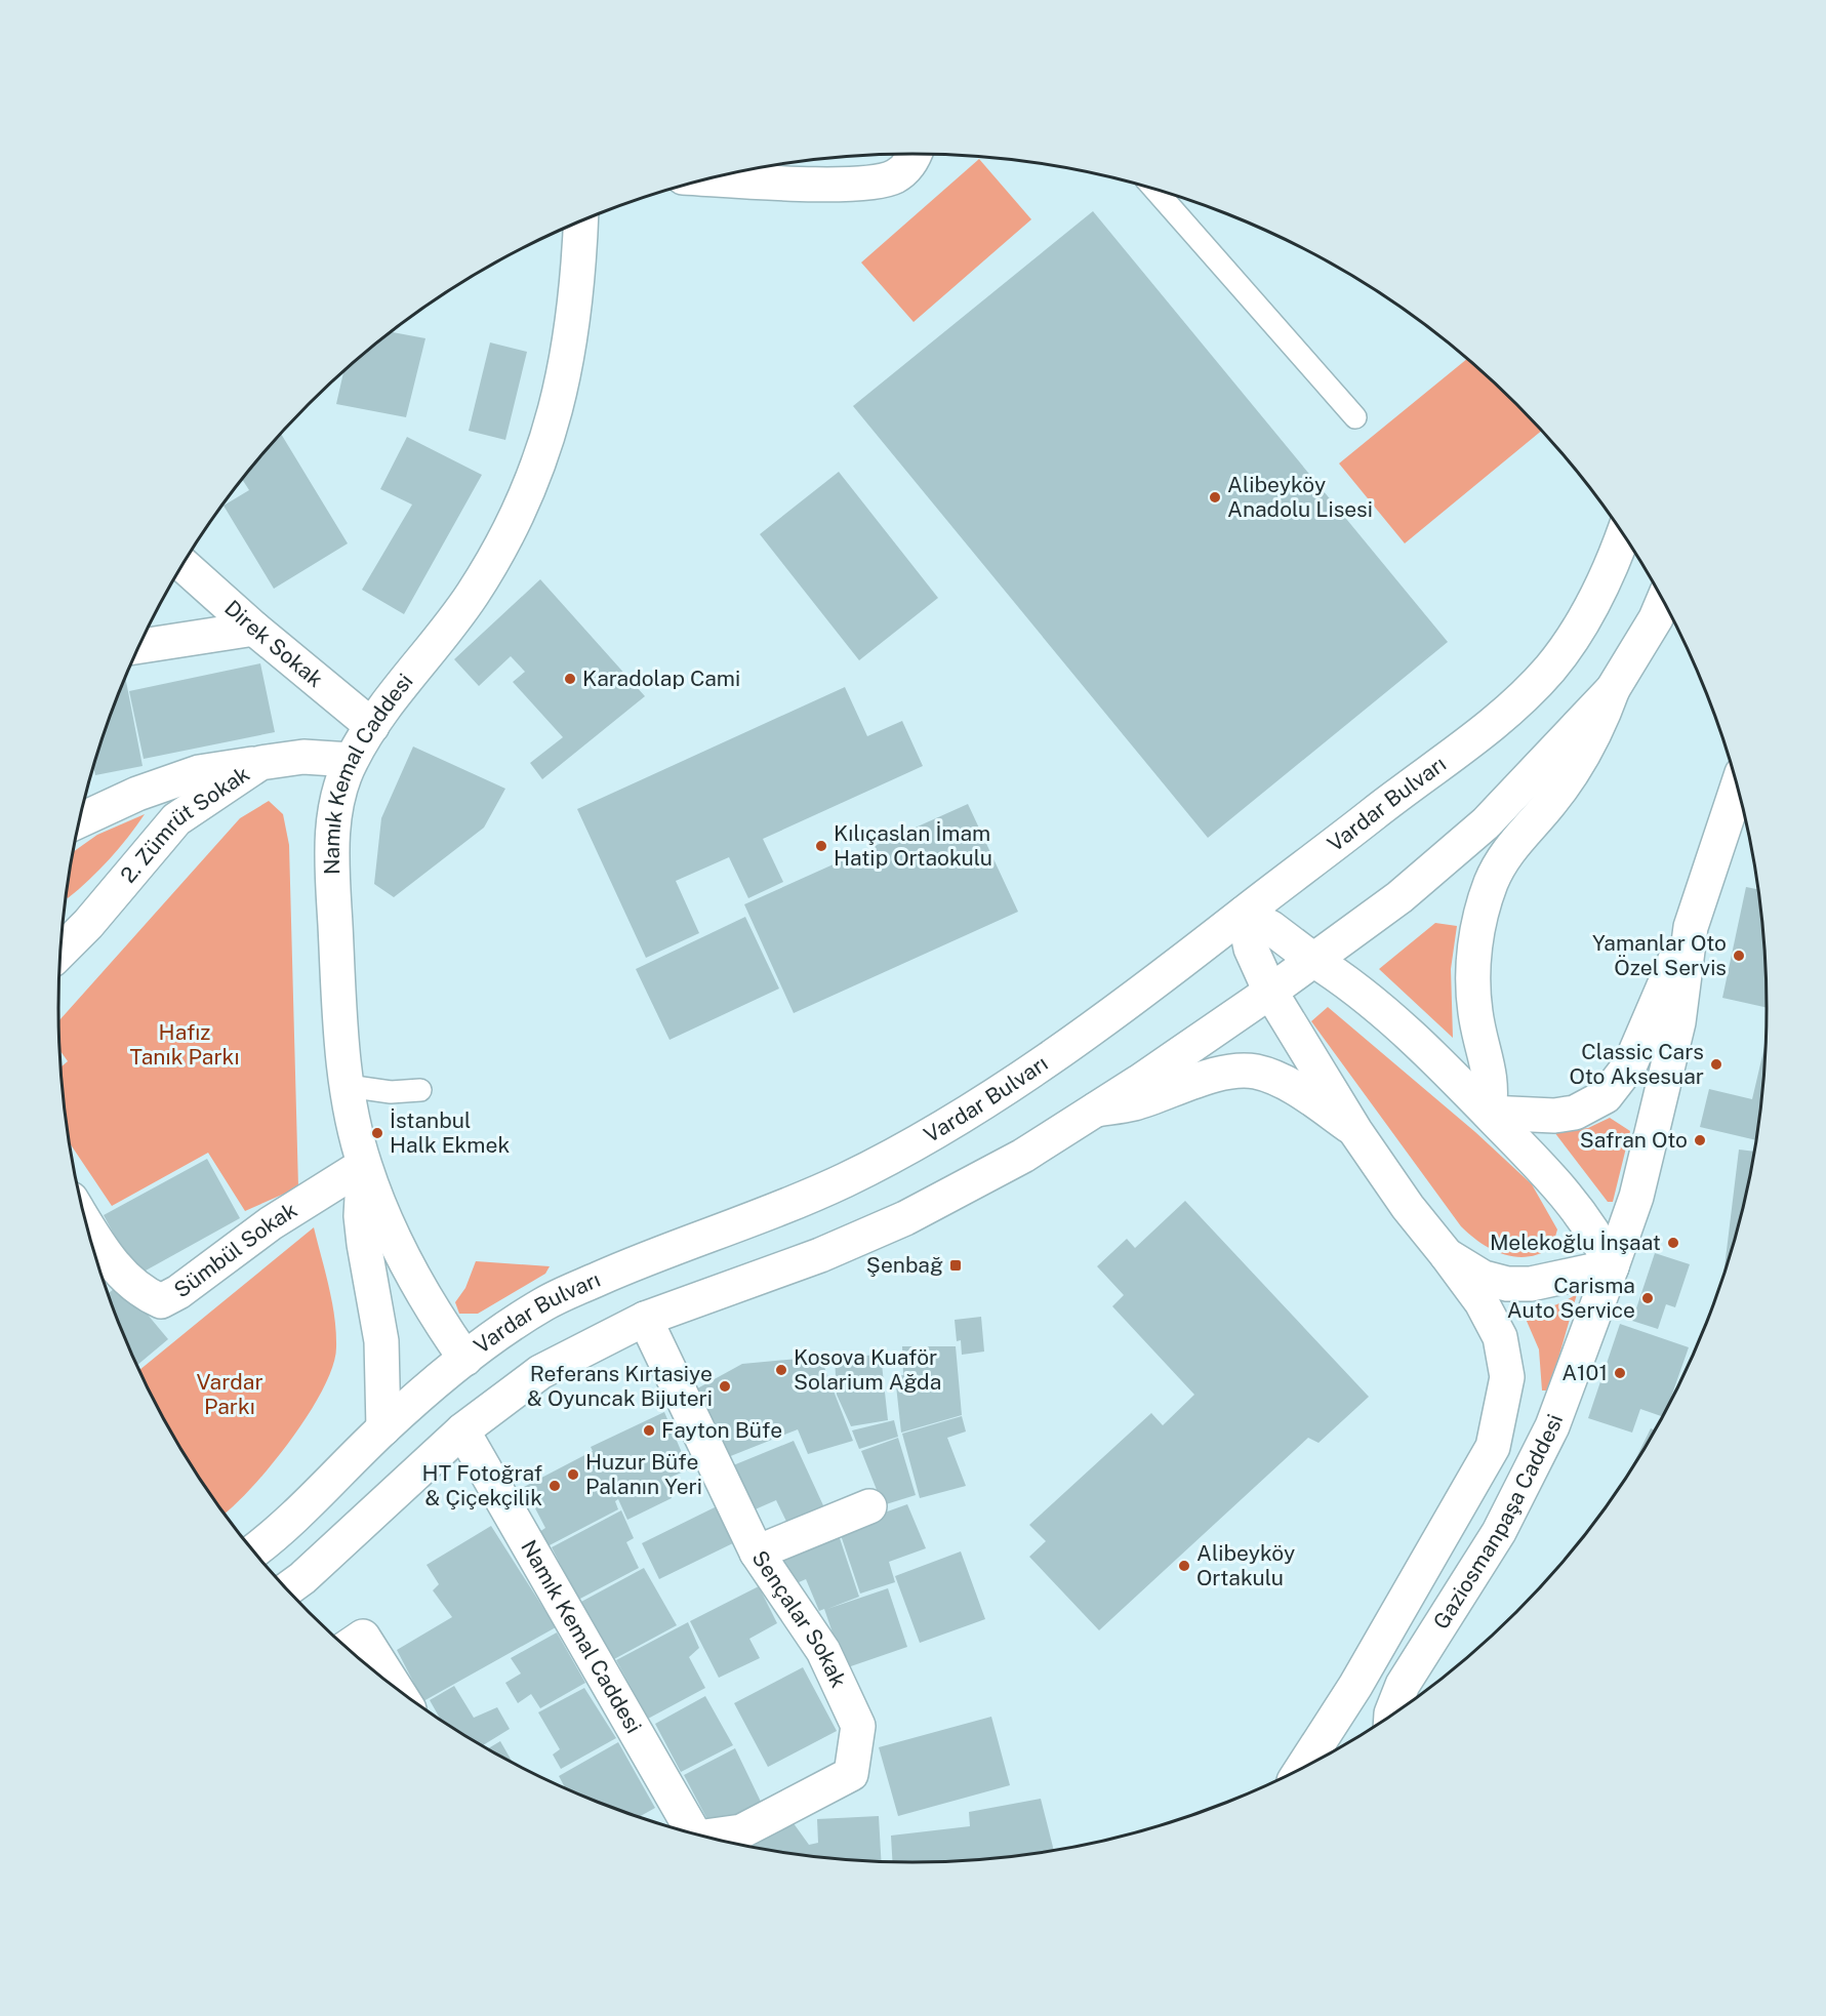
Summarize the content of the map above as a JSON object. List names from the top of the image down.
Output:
{
  "streets": {
    "main road": [
      "Direk Sokak",
      "Namık Kemal Caddesi",
      "Vardar Bulvarı",
      "2. Zümrüt Sokak",
      "Sümbül Sokak",
      "Gaziosmanpaşa Caddesi",
      "Sençalar Sokak"
    ]
  },
  "crossings": [
    ["Direk Sokak", "Namık Kemal Caddesi"],
    ["Namık Kemal Caddesi", "Vardar Bulvarı"],
    ["Namık Kemal Caddesi", "2. Zümrüt Sokak"],
    ["Namık Kemal Caddesi", "Sümbül Sokak"],
    ["Vardar Bulvarı", "Gaziosmanpaşa Caddesi"]
  ],
  "parks": ["Hafız Tanık Parkı", "Vardar Parkı"],
  "places": {
    "other": [
      "Alibeyköy Anadolu Lisesi",
      "Karadolap Cami",
      "Kılıçaslan İmam Hatip Ortaokulu",
      "Yamanlar Oto Özel Servis",
      "Classic Cars Oto Aksesuar",
      "İstanbul Halk Ekmek",
      "Safran Oto",
      "Melekoğlu İnşaat",
      "Carisma Auto Service",
      "Kosova Kuaför Solarium Ağda",
      "A101",
      "Referans Kırtasiye & Oyuncak Bijuteri",
      "Fayton Büfe",
      "Huzur Büfe Palanın Yeri",
      "HT Fotoğraf & Çiçekçilik",
      "Alibeyköy Ortakulu"
    ],
    "transit": ["Şenbağ"]
  }
}
